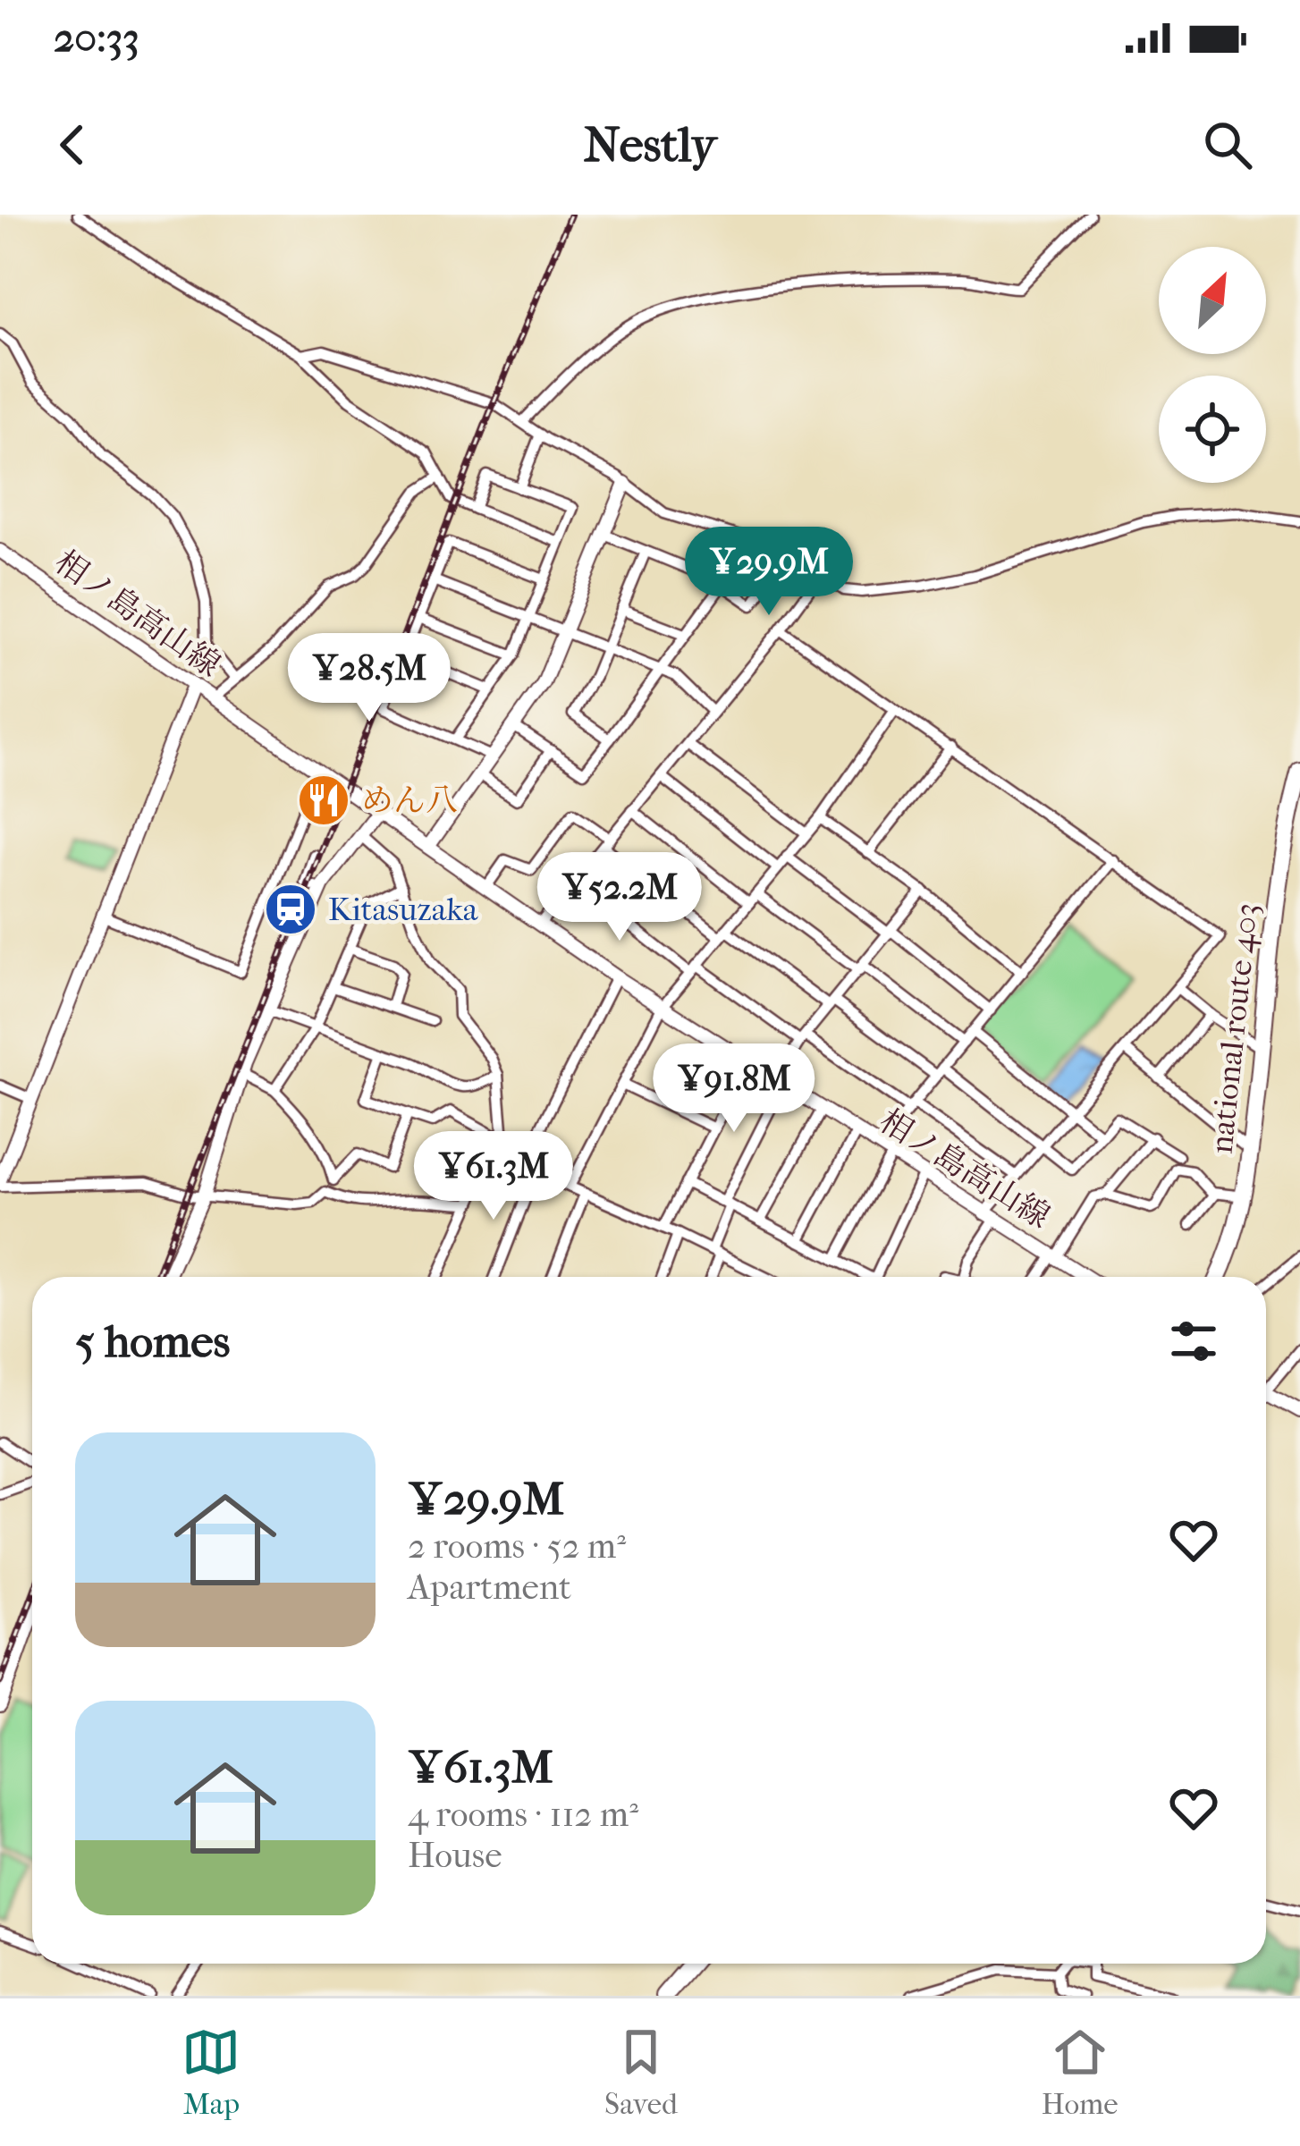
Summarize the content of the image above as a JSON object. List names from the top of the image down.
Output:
{
  "streets": {
    "highway": ["national route 403"],
    "street": ["相ノ島高山線"]
  },
  "places": {
    "restaurant": ["めん八"],
    "station": ["Kitasuzaka"]
  },
  "north": "top right",
  "page": {
    "status": "20:33",
    "header": "Nestly",
    "price": [
      "¥29.9M",
      "¥28.5M",
      "¥52.2M",
      "¥91.8M",
      "¥61.3M"
    ],
    "heading": "5 homes",
    "list": [
      {
        "name": "¥29.9M",
        "note": "2 rooms · 52 m² · Apartment"
      },
      {
        "name": "¥61.3M",
        "note": "4 rooms · 112 m² · House"
      }
    ],
    "tabs": ["Map", "Saved", "Home"]
  }
}
